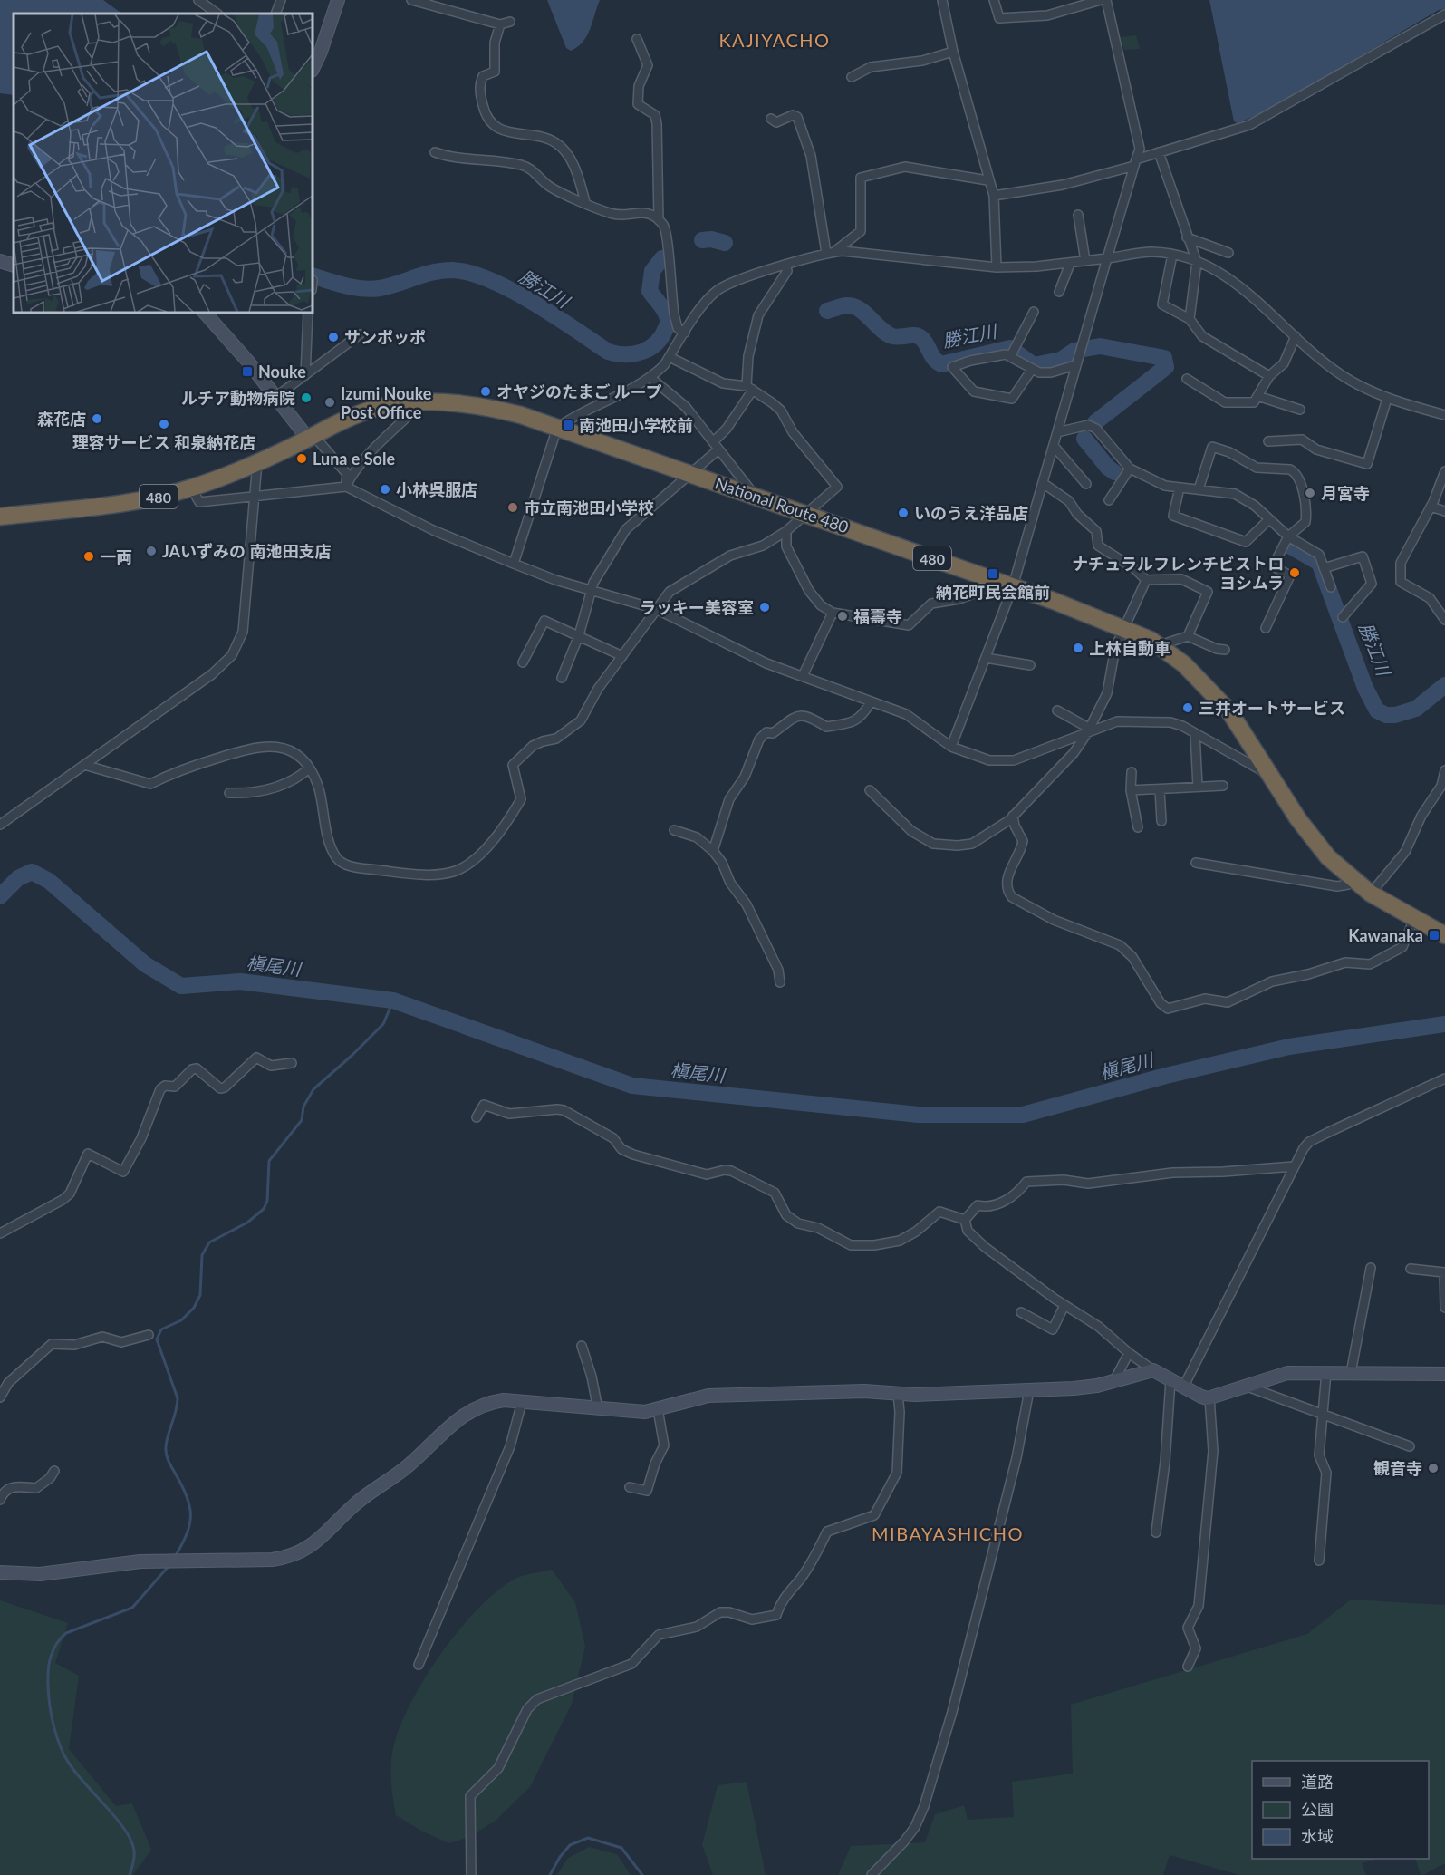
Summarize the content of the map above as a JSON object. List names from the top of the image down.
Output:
{
  "streets": {
    "highway": ["480", "National Route 480"]
  },
  "districts": ["KAJIYACHO", "MIBAYASHICHO"],
  "water": ["勝江川", "槇尾川"],
  "places": {
    "other": [
      "サンポッポ",
      "オヤジのたまご ループ",
      "ルチア動物病院",
      "Izumi Nouke Post Office",
      "森花店",
      "理容サービス 和泉納花店",
      "Luna e Sole",
      "小林呉服店",
      "月宮寺",
      "市立南池田小学校",
      "いのうえ洋品店",
      "JAいずみの 南池田支店",
      "一両",
      "ナチュラルフレンチビストロ ヨシムラ",
      "ラッキー美容室",
      "福壽寺",
      "上林自動車",
      "三井オートサービス",
      "観音寺"
    ],
    "transit": [
      "Nouke",
      "南池田小学校前",
      "納花町民会館前",
      "Kawanaka"
    ]
  },
  "legend": ["道路", "公園", "水域"]
}
